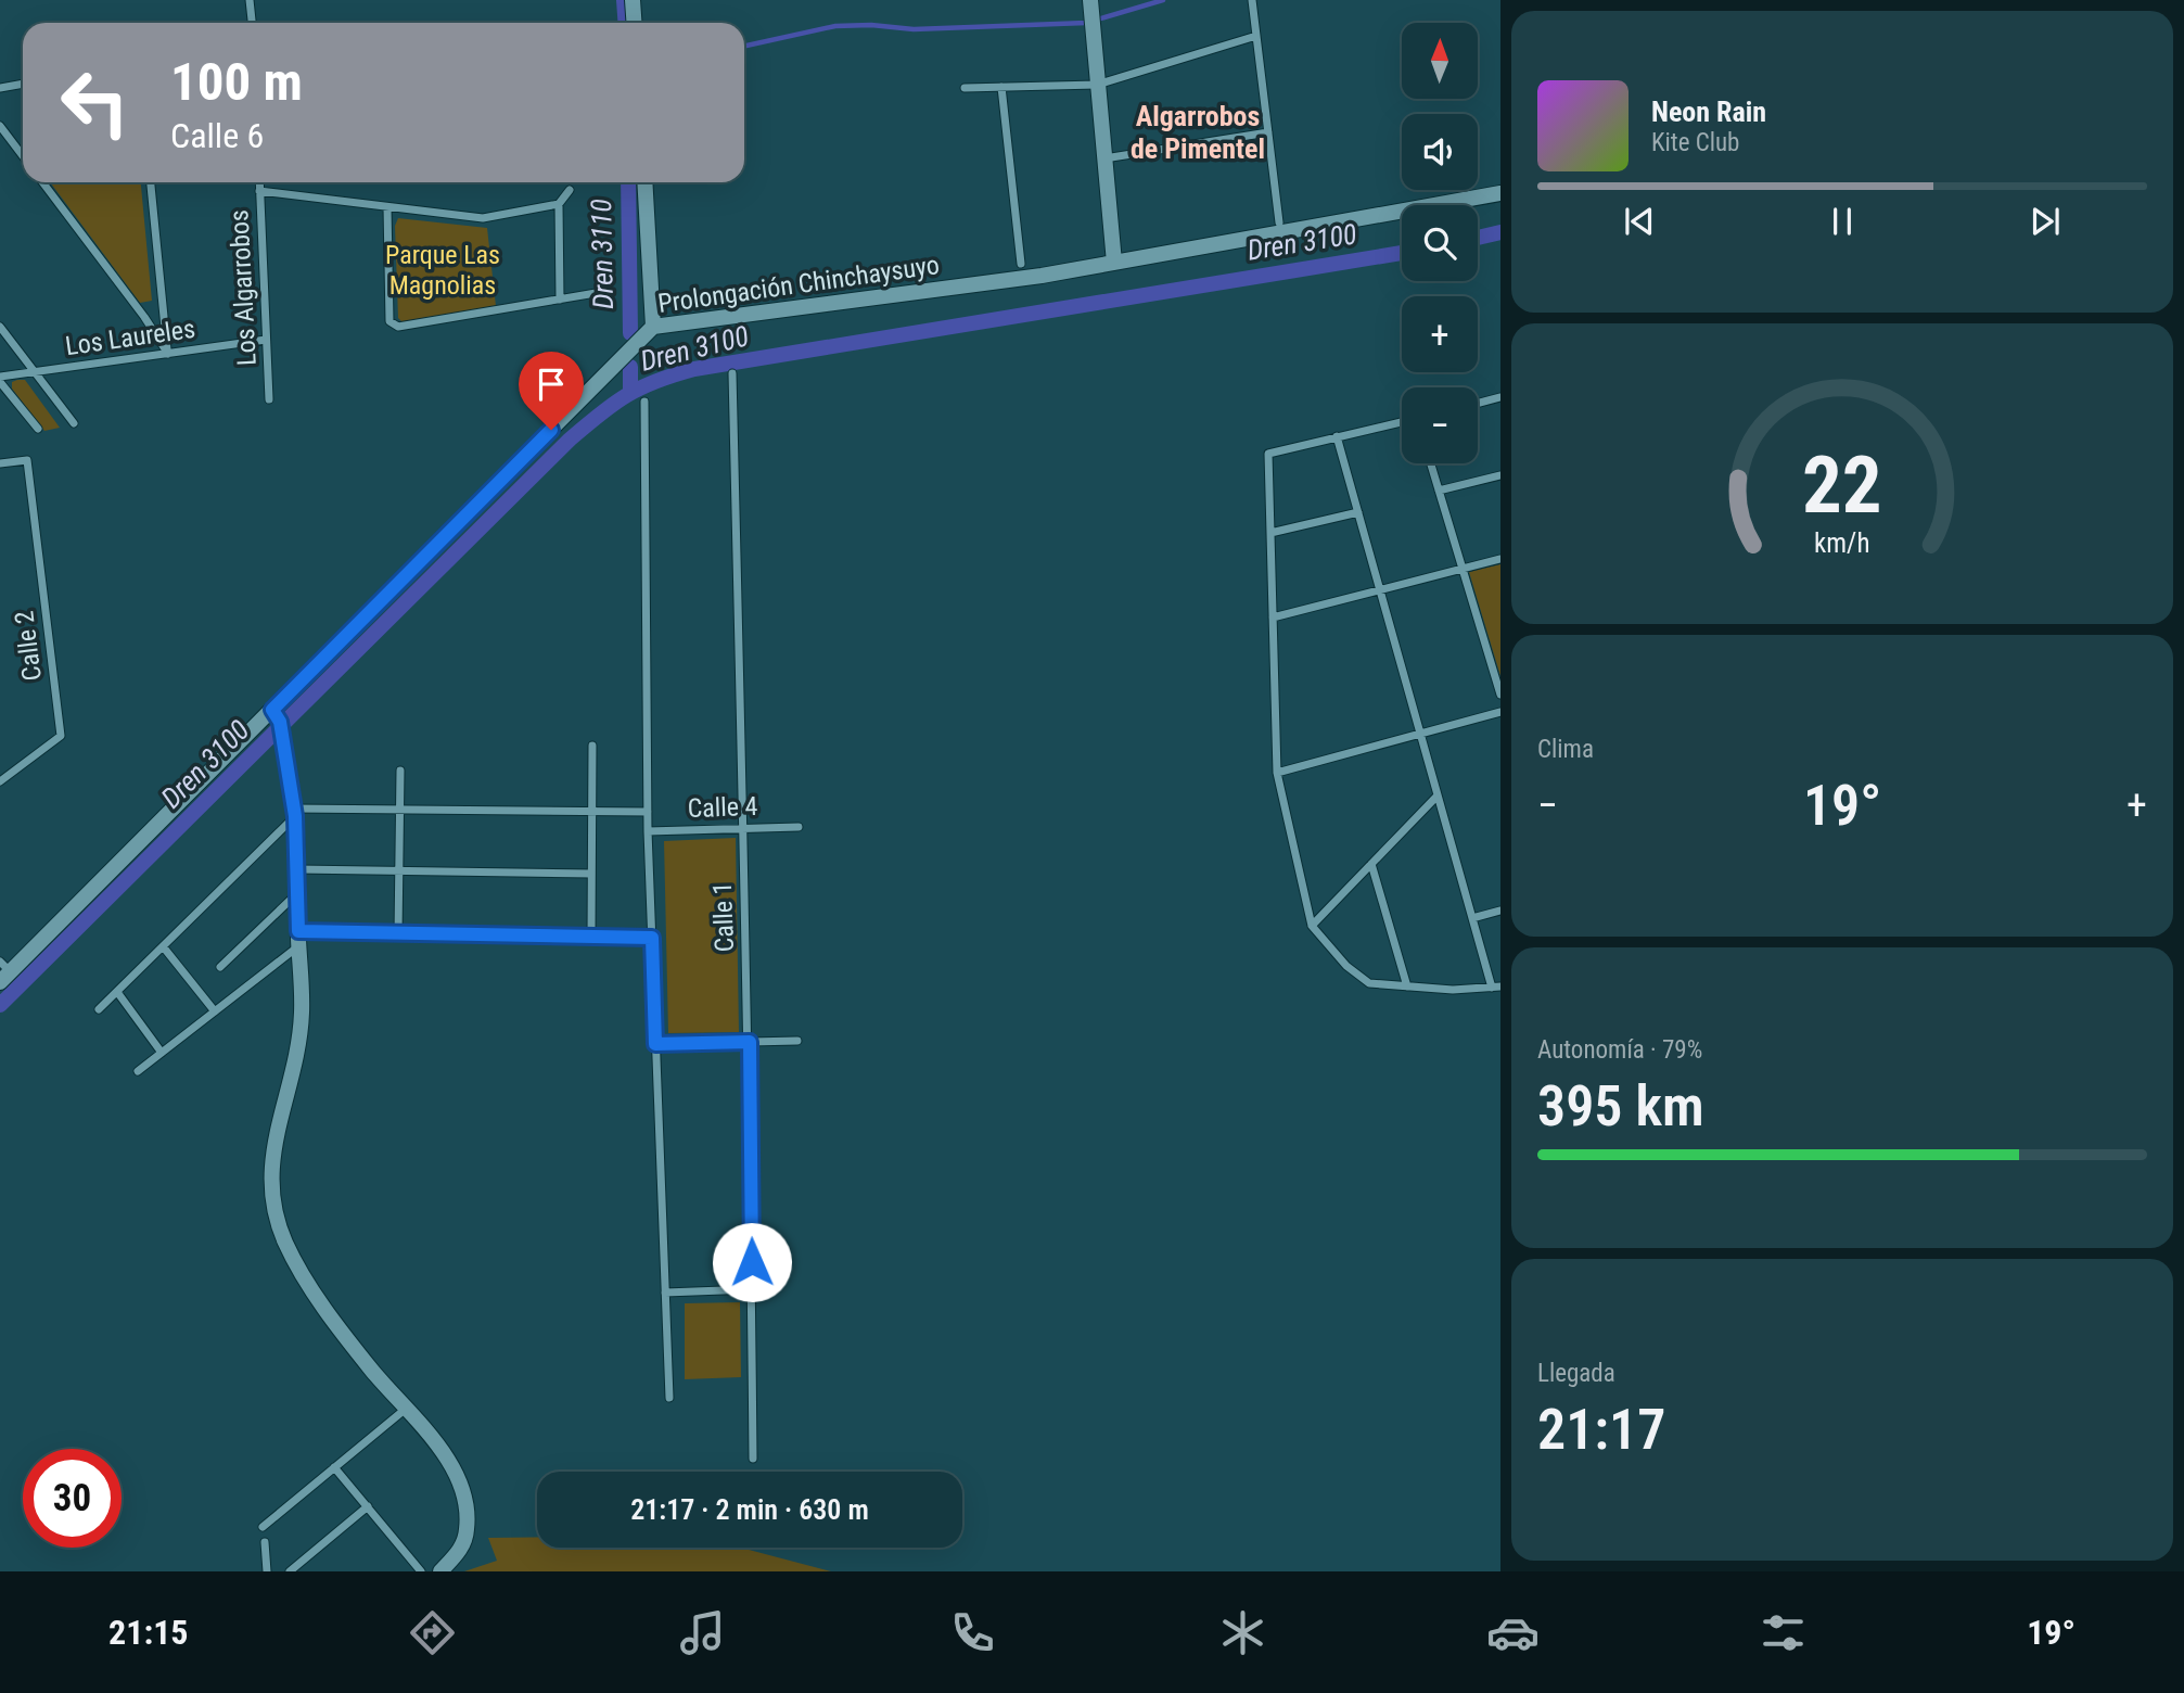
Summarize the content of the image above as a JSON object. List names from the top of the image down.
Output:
{
  "streets": {
    "street": [
      "Prolongación Chinchaysuyo",
      "Los Algarrobos",
      "Los Laureles",
      "Calle 2",
      "Calle 4",
      "Calle 1"
    ]
  },
  "crossings": [
    ["Los Algarrobos", "Los Laureles"],
    ["Calle 4", "Calle 1"]
  ],
  "districts": ["Algarrobos de Pimentel"],
  "water": ["Dren 3100", "Dren 3110"],
  "parks": ["Parque Las Magnolias"],
  "north": "top",
  "page": {
    "map_buttons": ["+", "−"],
    "turn": ["100 m", "Calle 6"],
    "song": ["Neon Rain", "Kite Club"],
    "tile": [
      "Clima",
      ["Autonomía · 79%", "395 km"],
      ["Llegada", "21:17"]
    ],
    "heat": ["−", "19°", "+"],
    "limit": "30",
    "trip": "21:17 · 2 min · 630 m",
    "tabs": ["21:15", "19°"],
    "gauge": ["22", "km/h"]
  }
}
